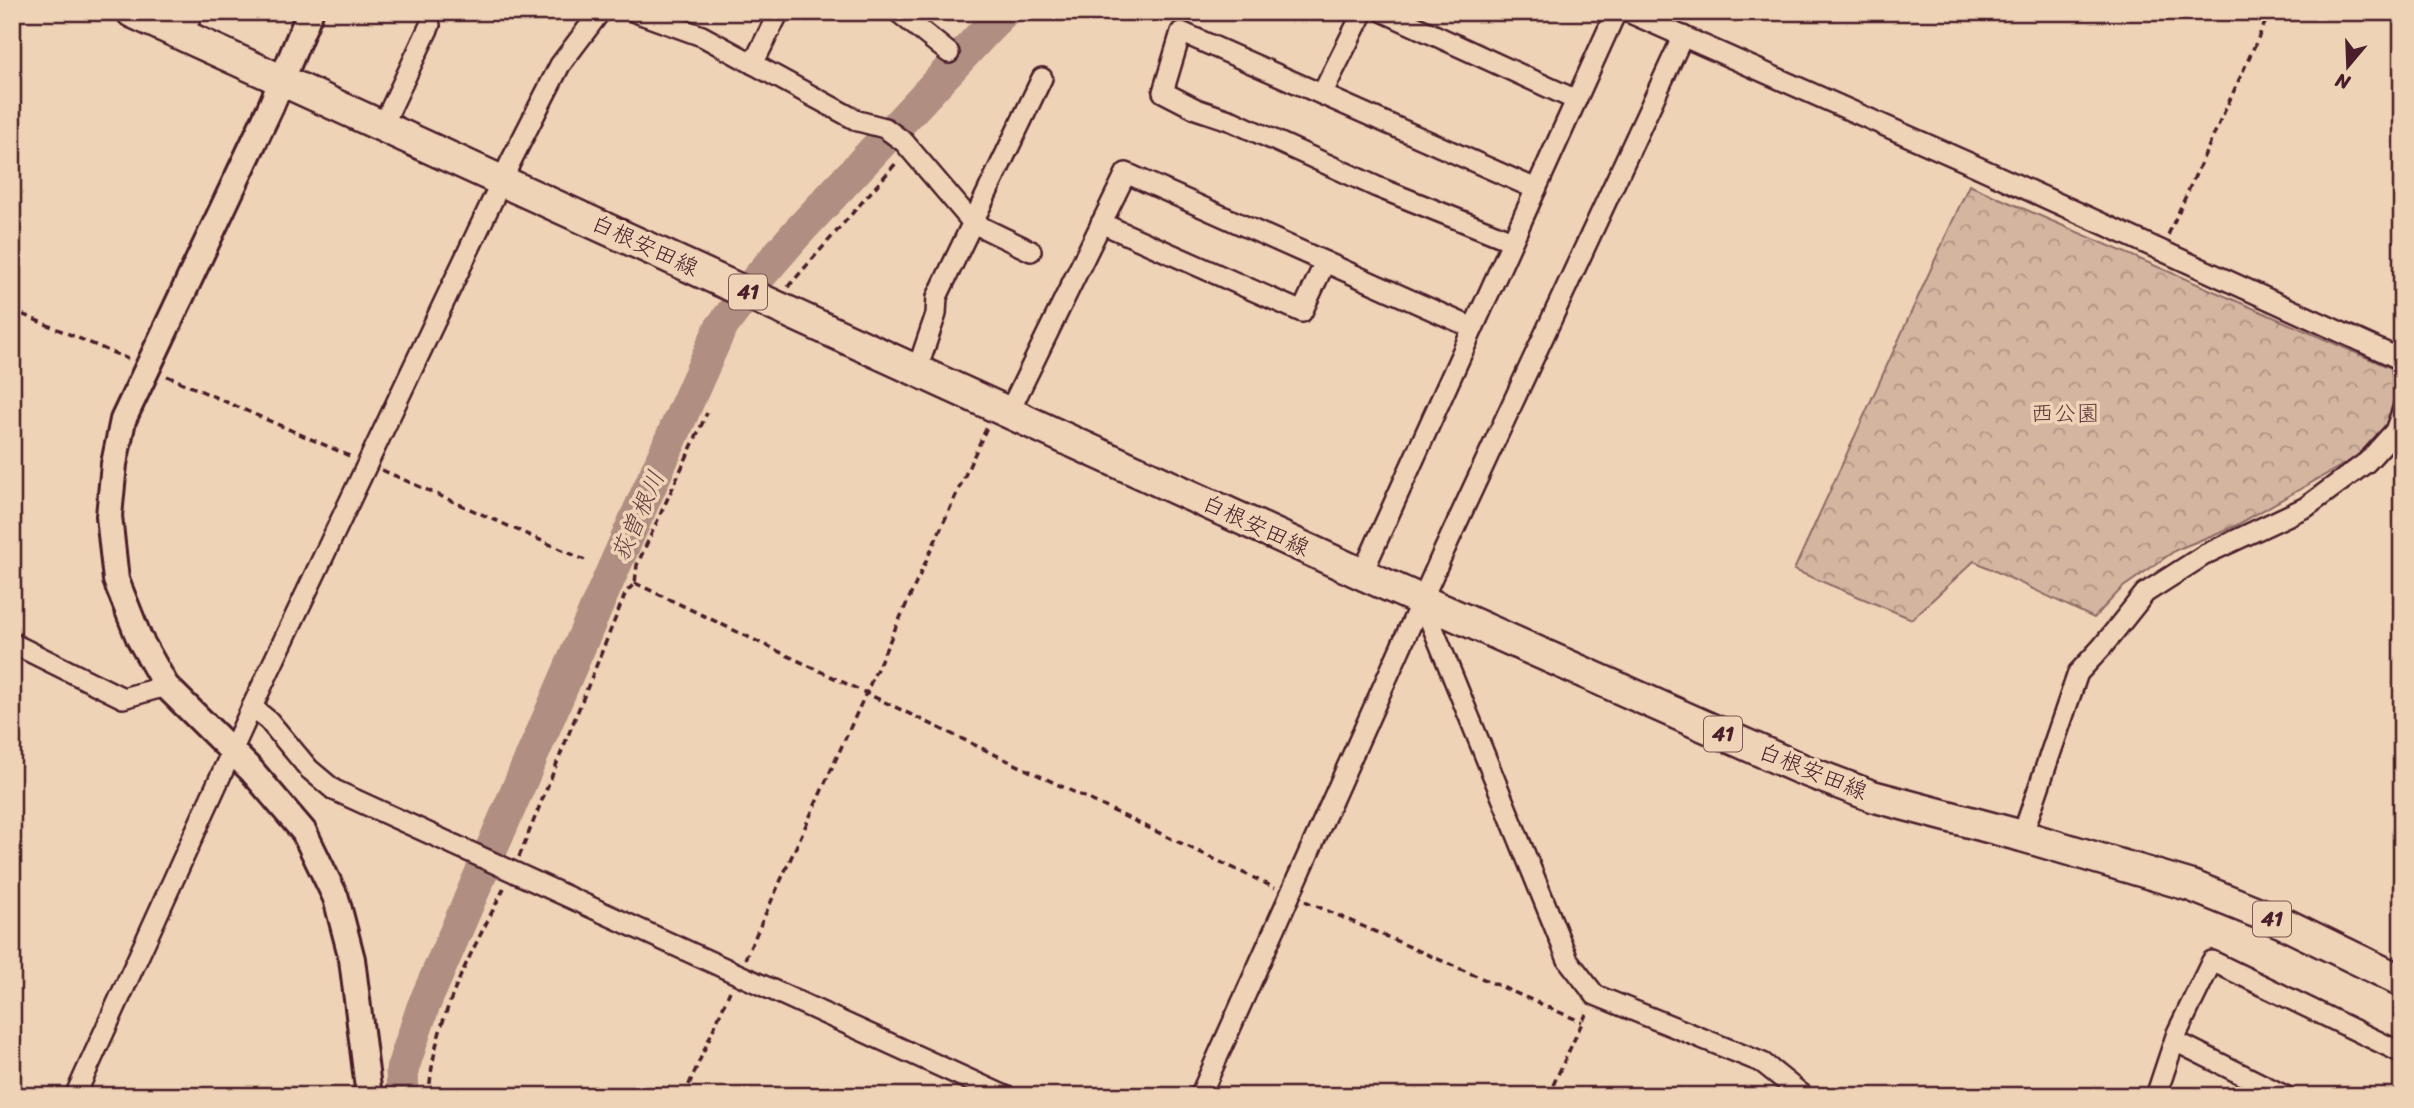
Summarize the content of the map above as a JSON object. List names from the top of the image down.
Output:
{
  "streets": {
    "main road": ["白根安田線", "41"]
  },
  "water": ["荻曽根川"],
  "parks": ["西公園"],
  "north": "bottom"
}
